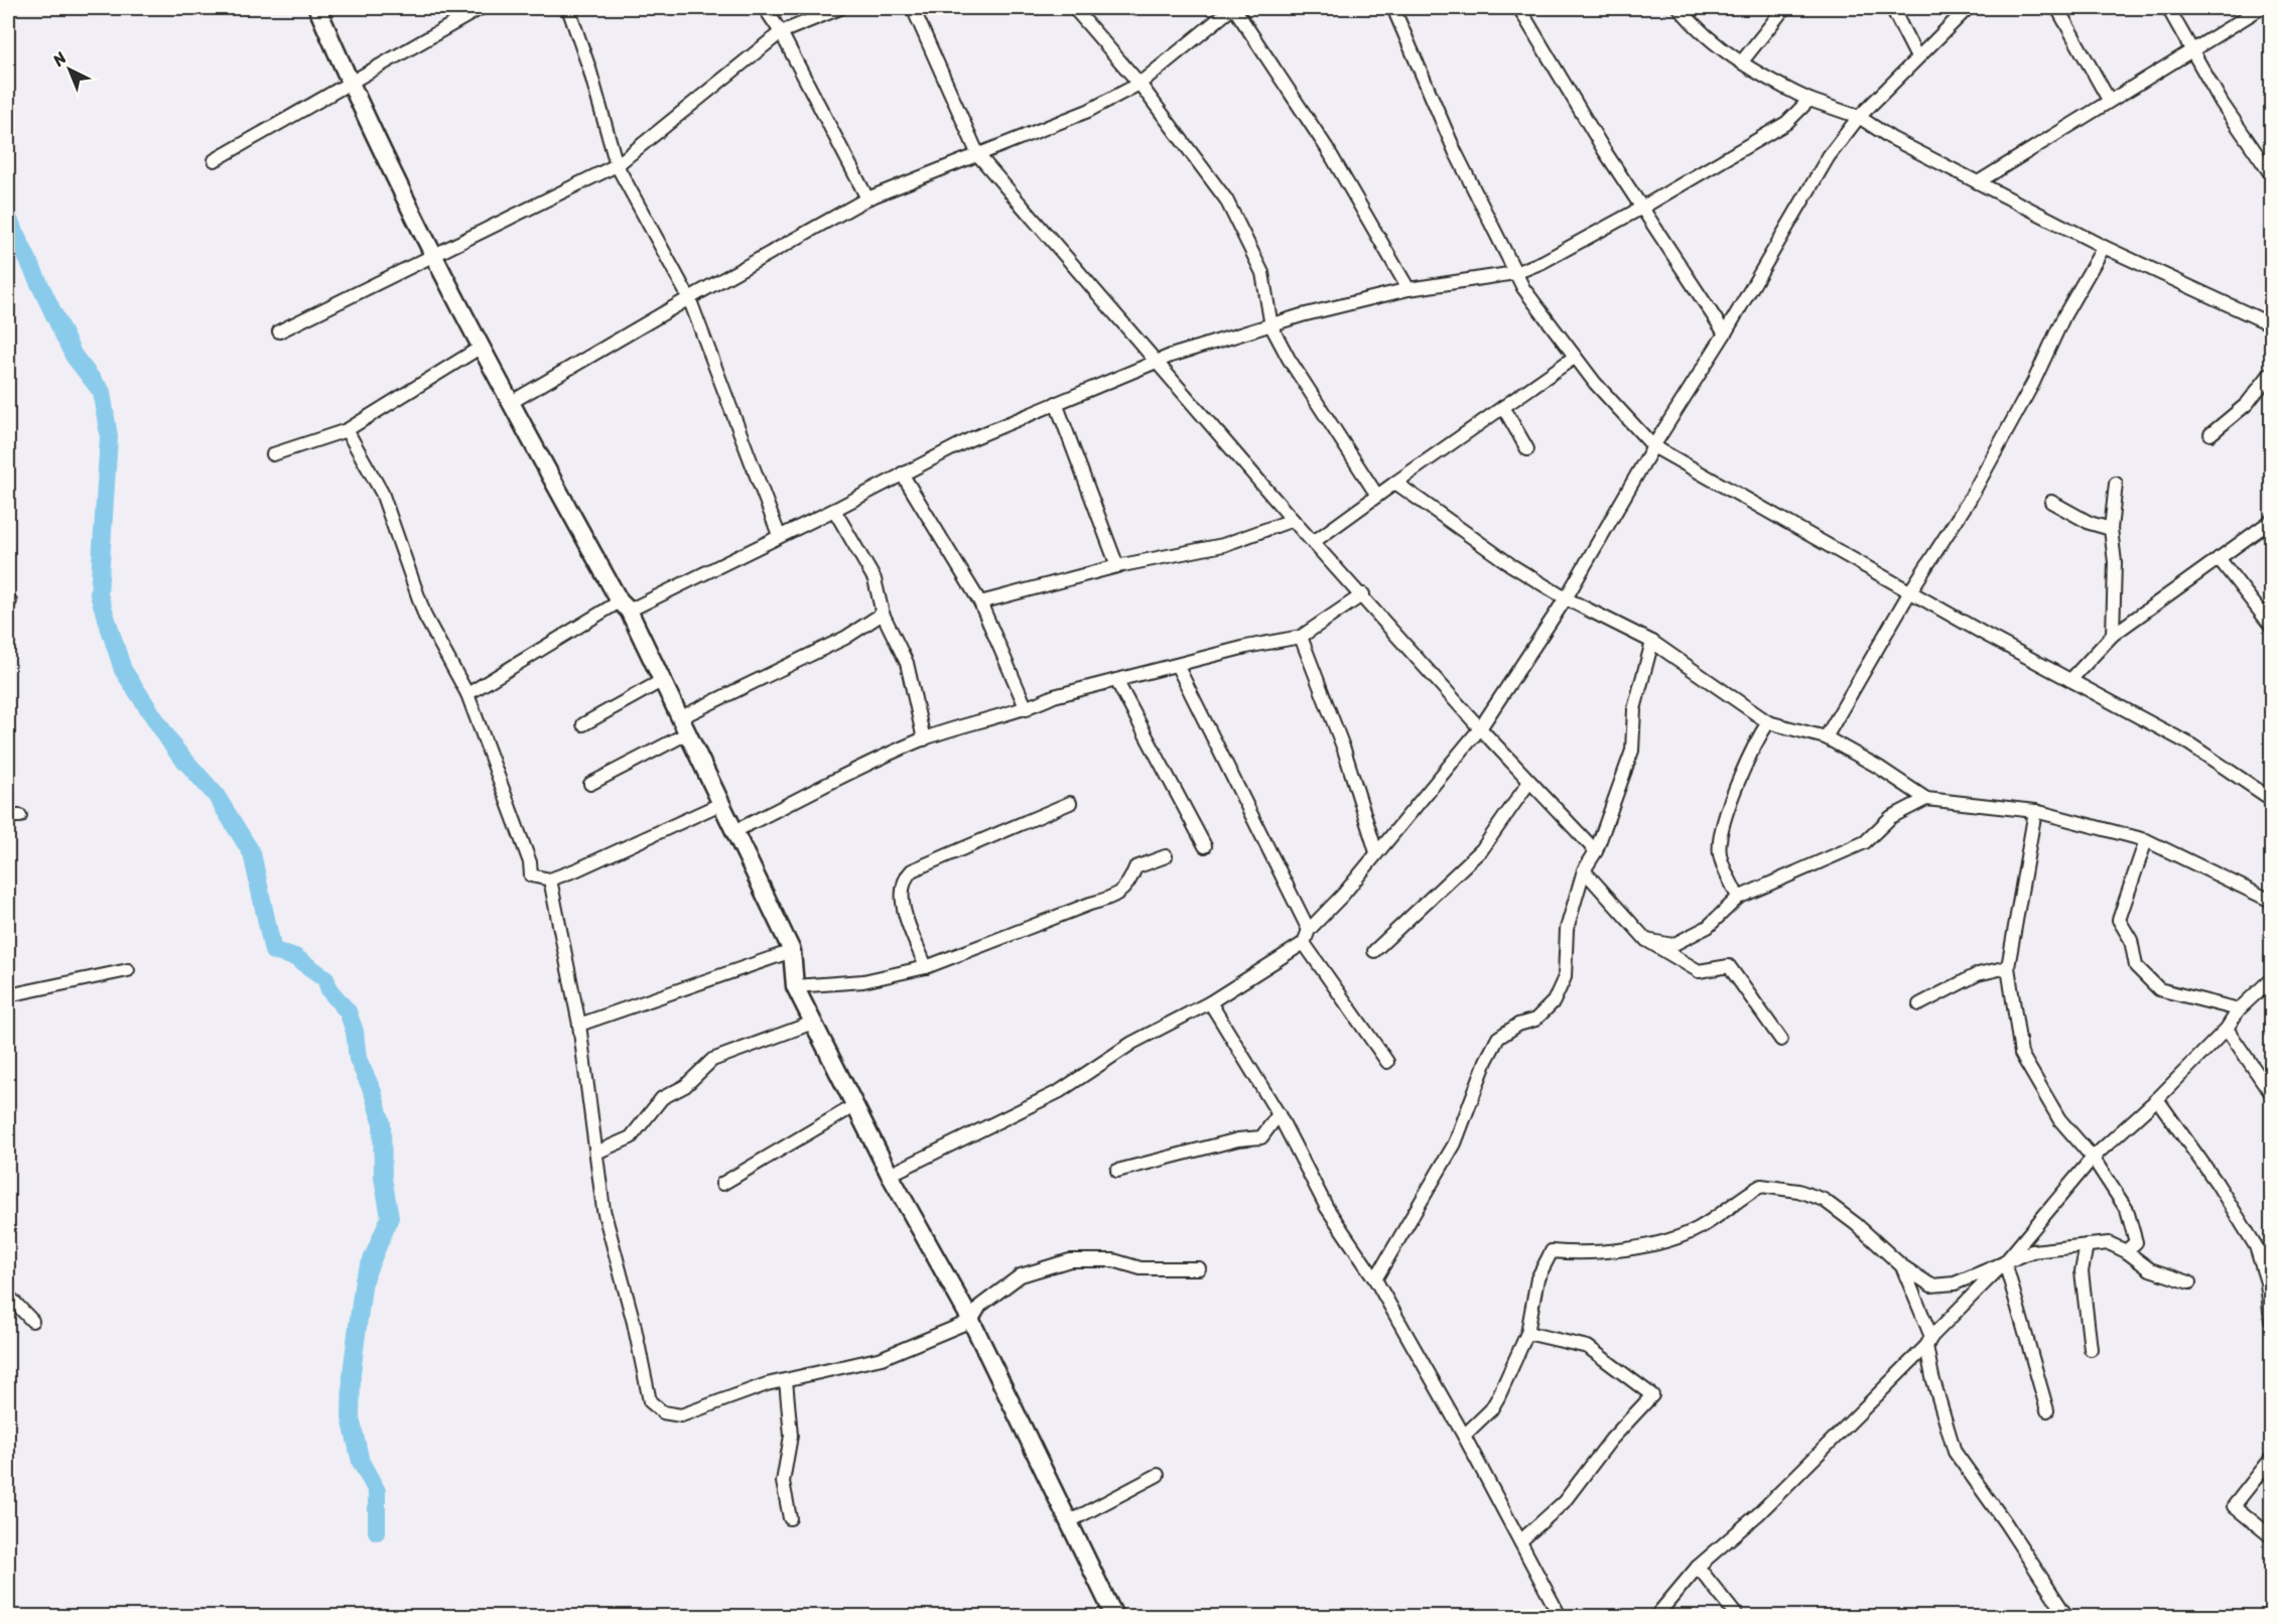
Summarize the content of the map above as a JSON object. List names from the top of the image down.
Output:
{
  "north": "top left"
}
